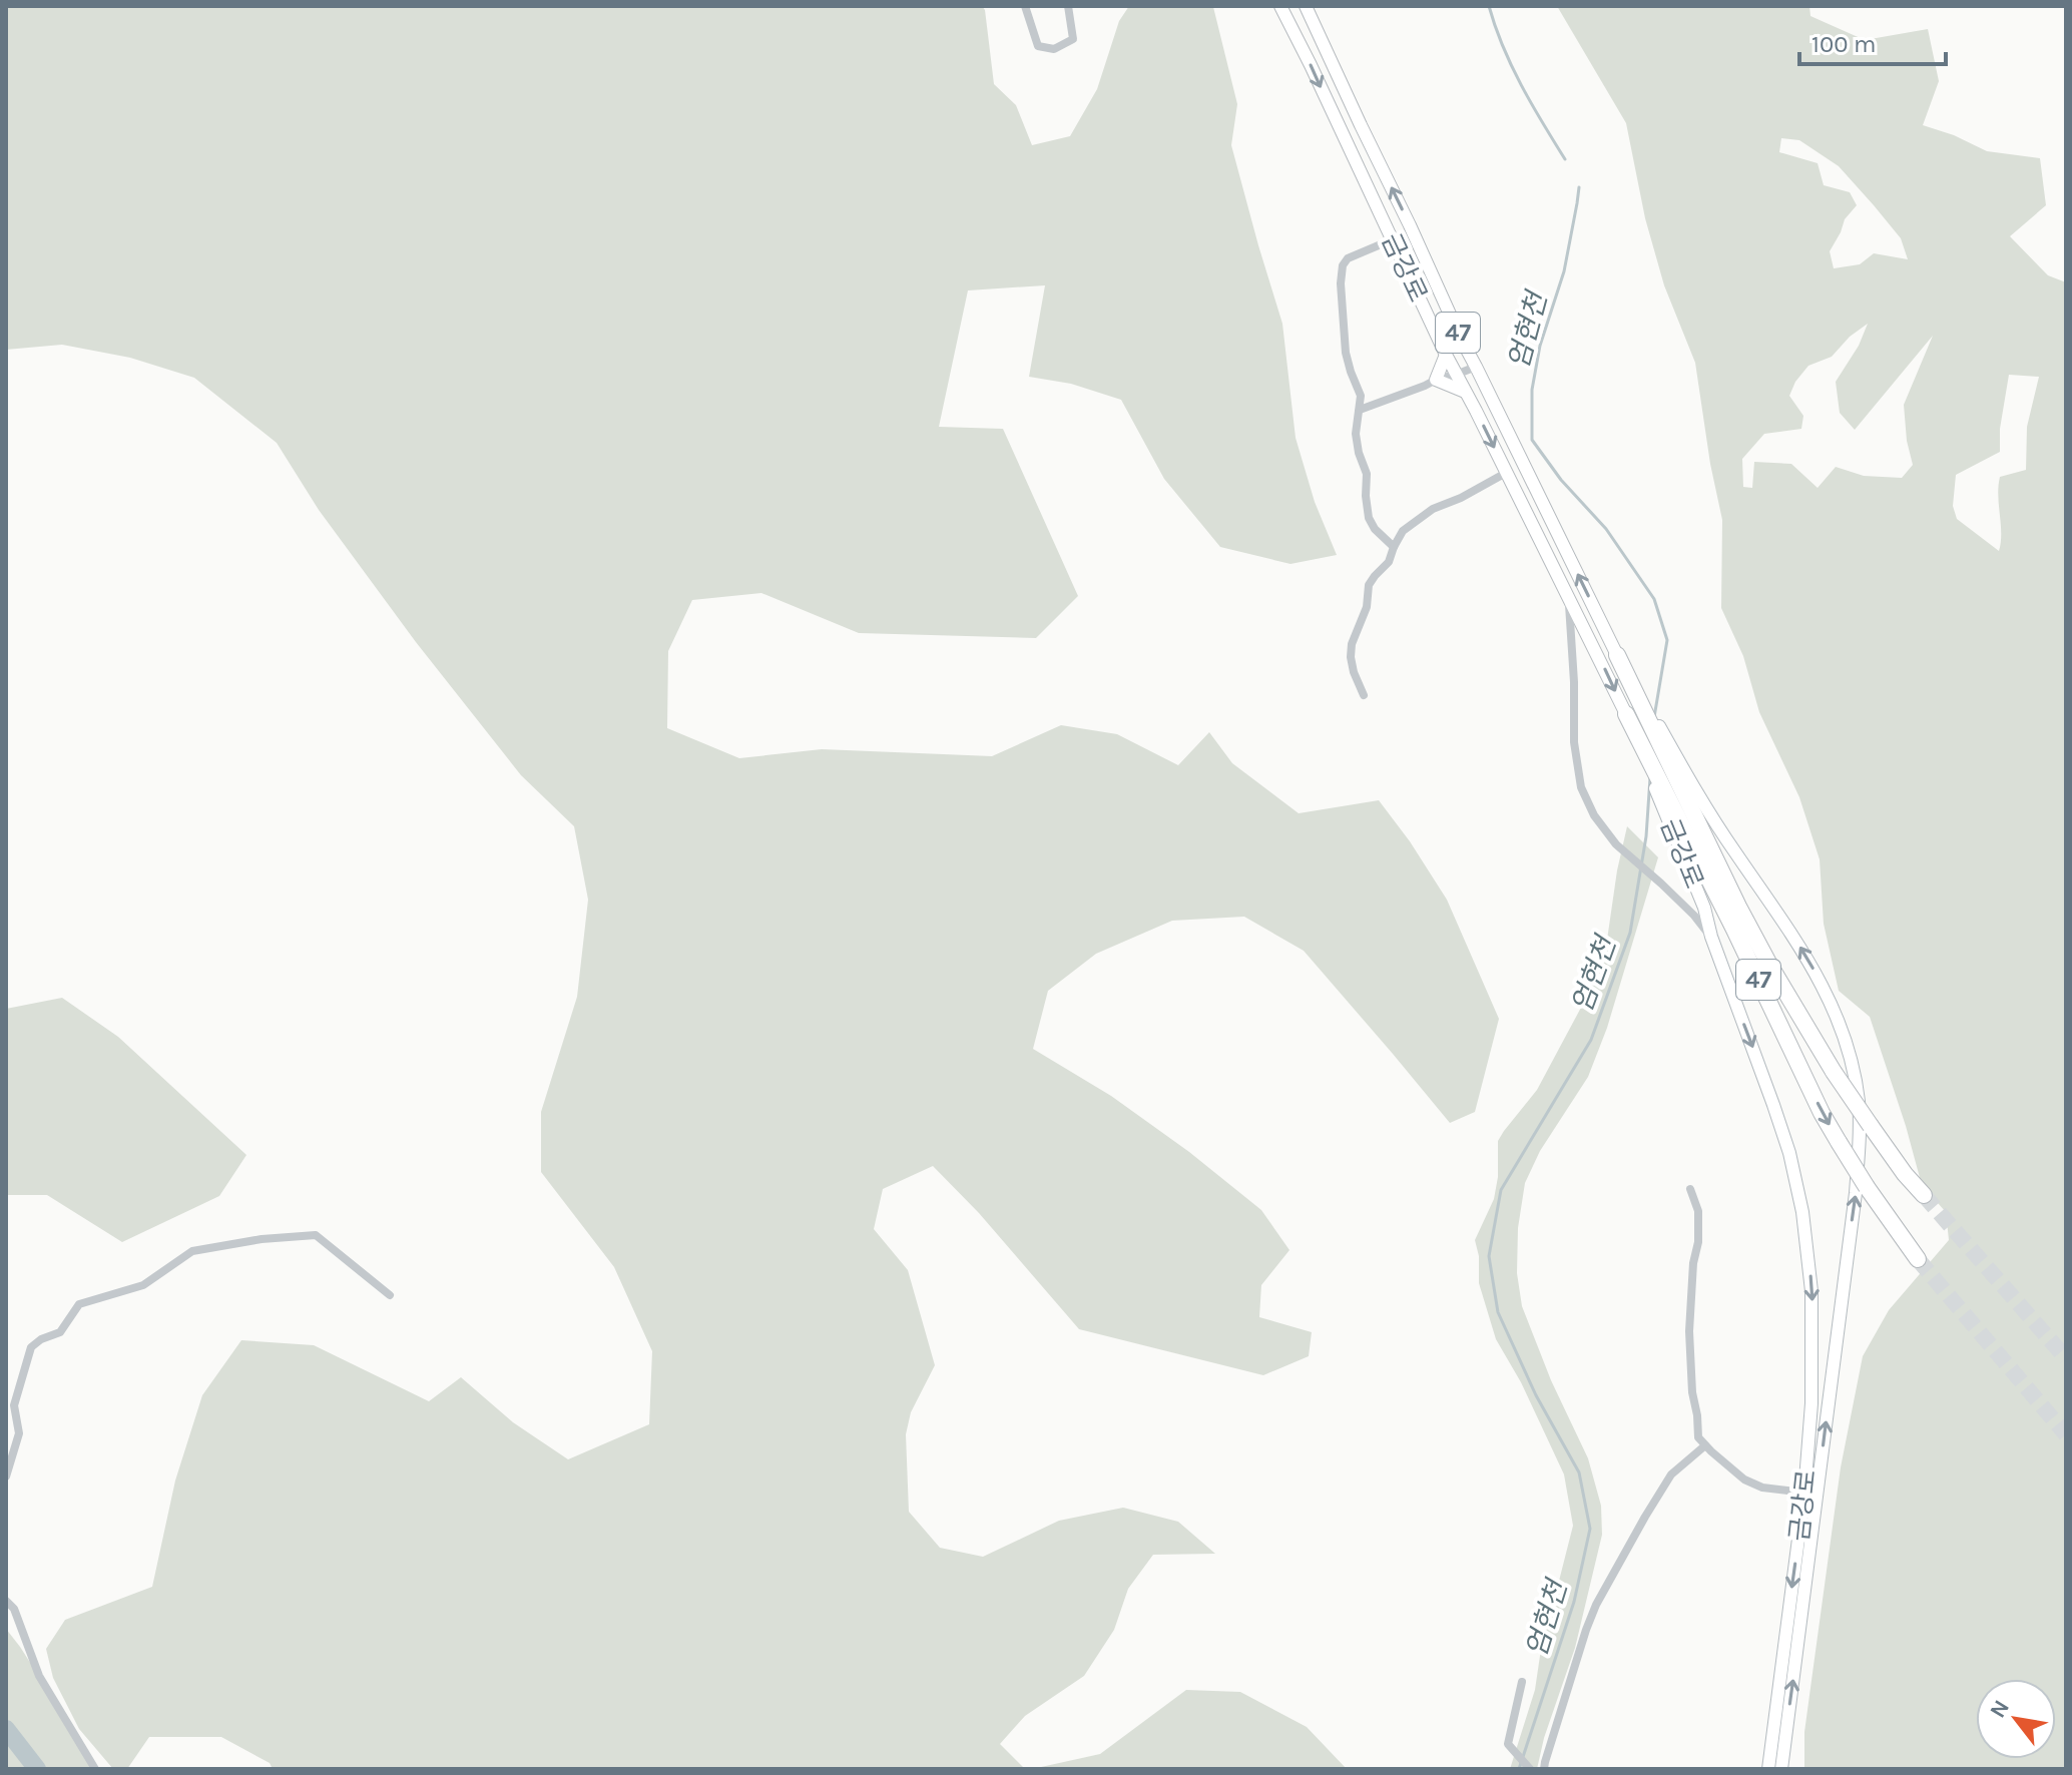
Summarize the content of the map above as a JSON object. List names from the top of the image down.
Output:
{
  "streets": {
    "highway": ["47"],
    "main road": ["금강로"]
  },
  "crossings": [
    ["금강로", "47"]
  ],
  "water": ["엄현천"],
  "scale_bar": "100 m",
  "north": "top left"
}
